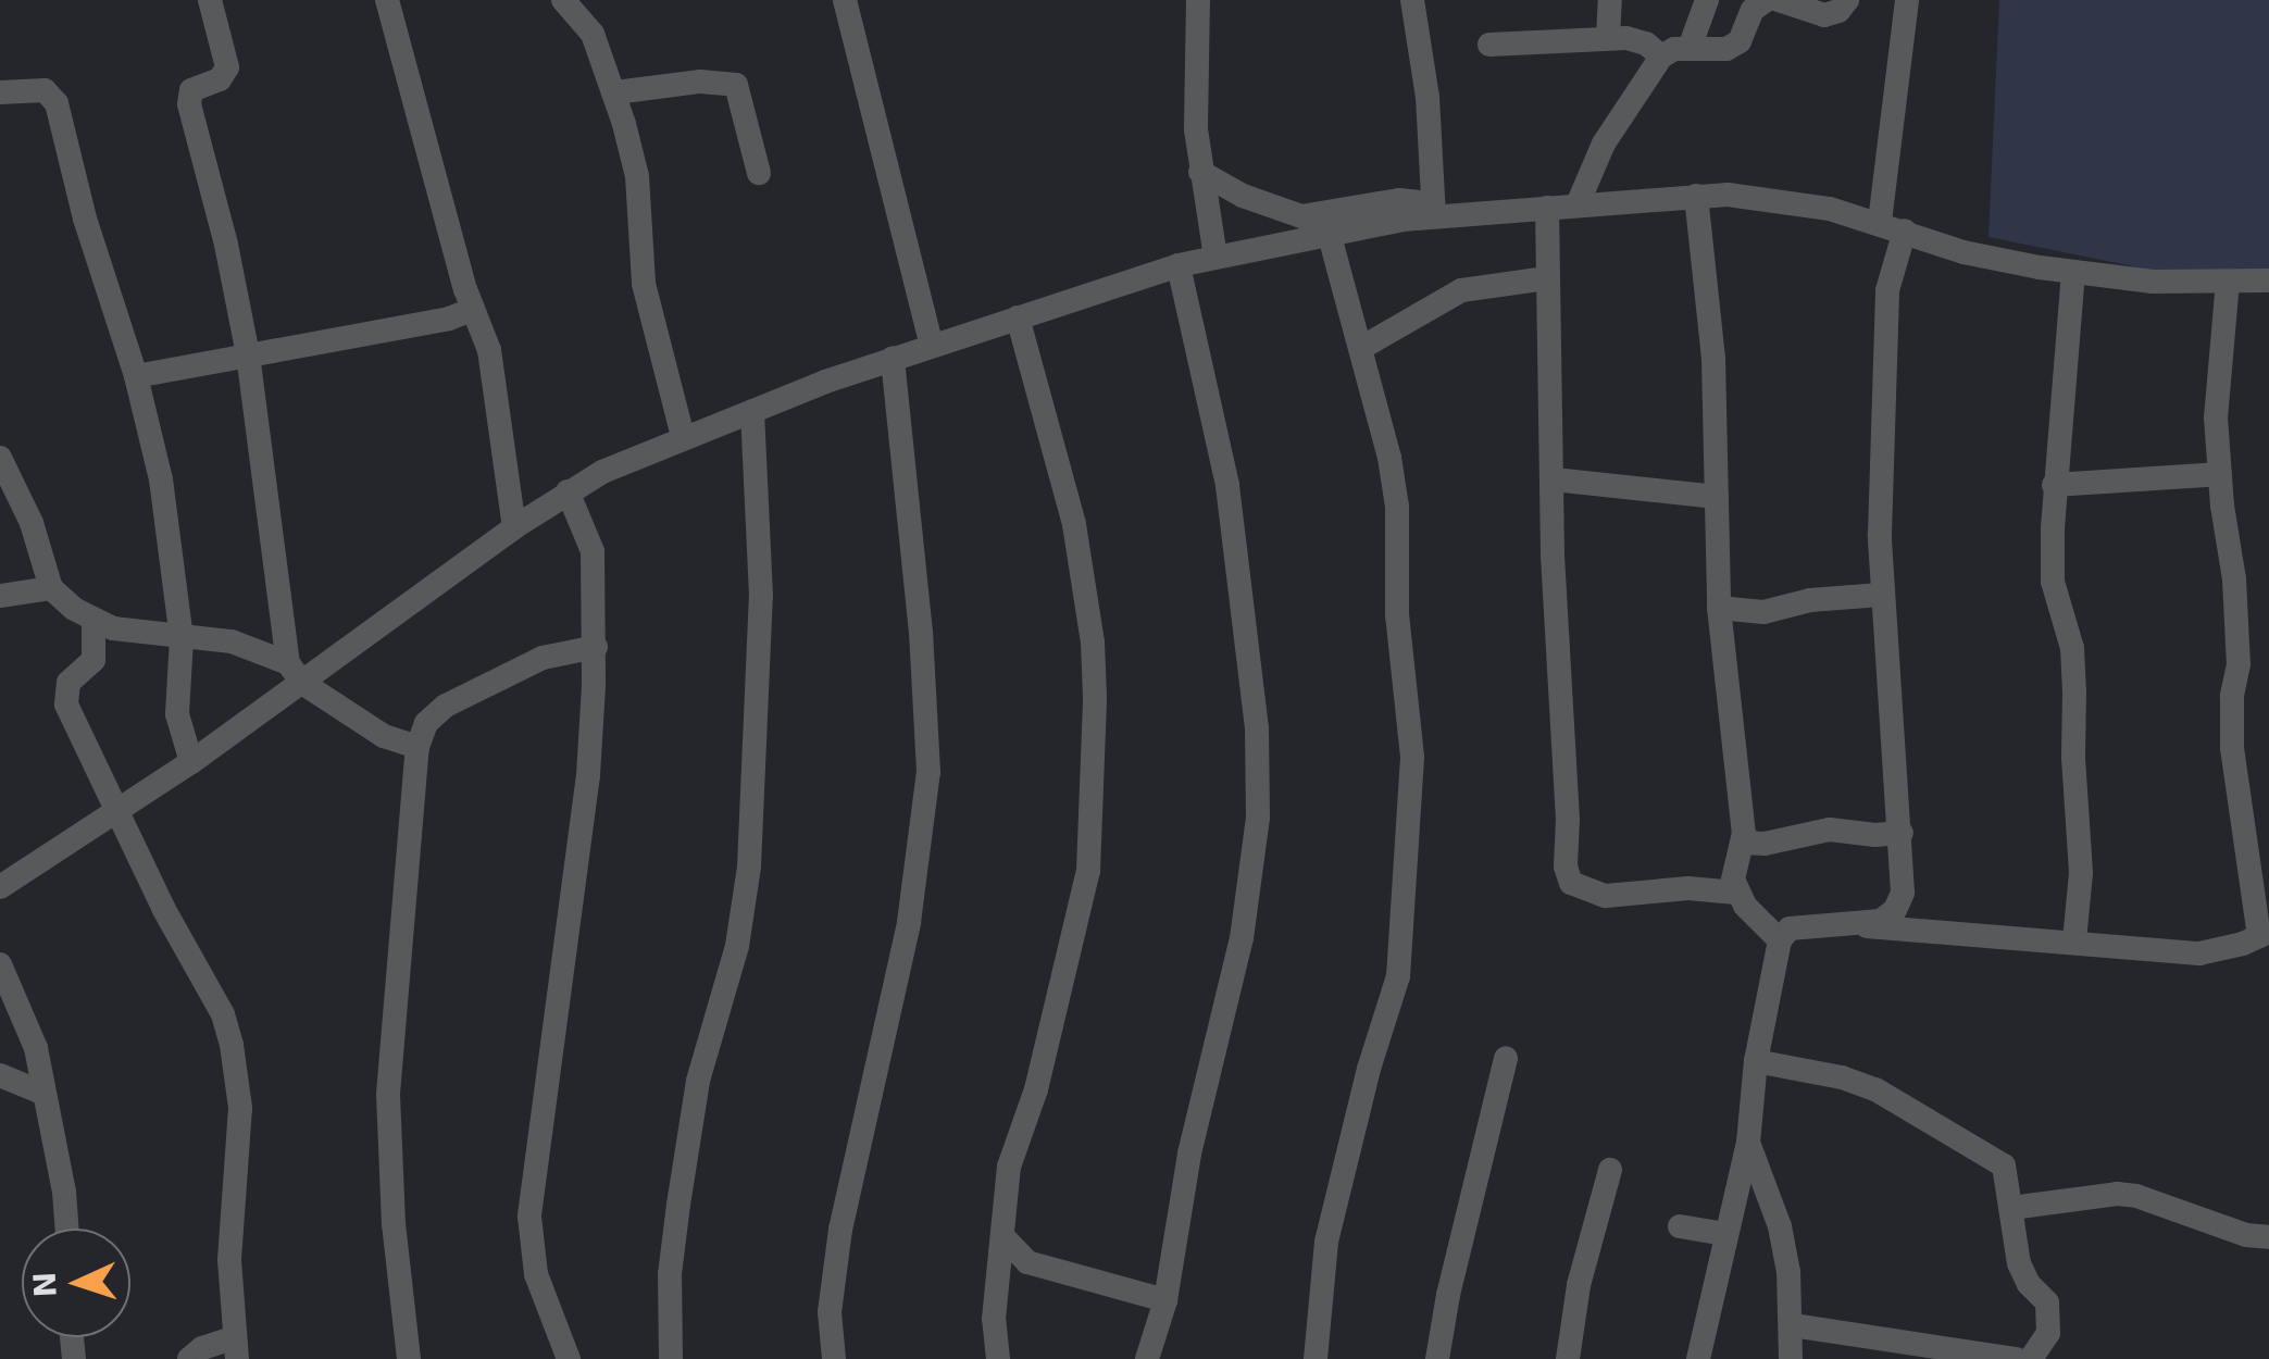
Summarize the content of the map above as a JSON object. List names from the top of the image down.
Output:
{
  "north": "left"
}
